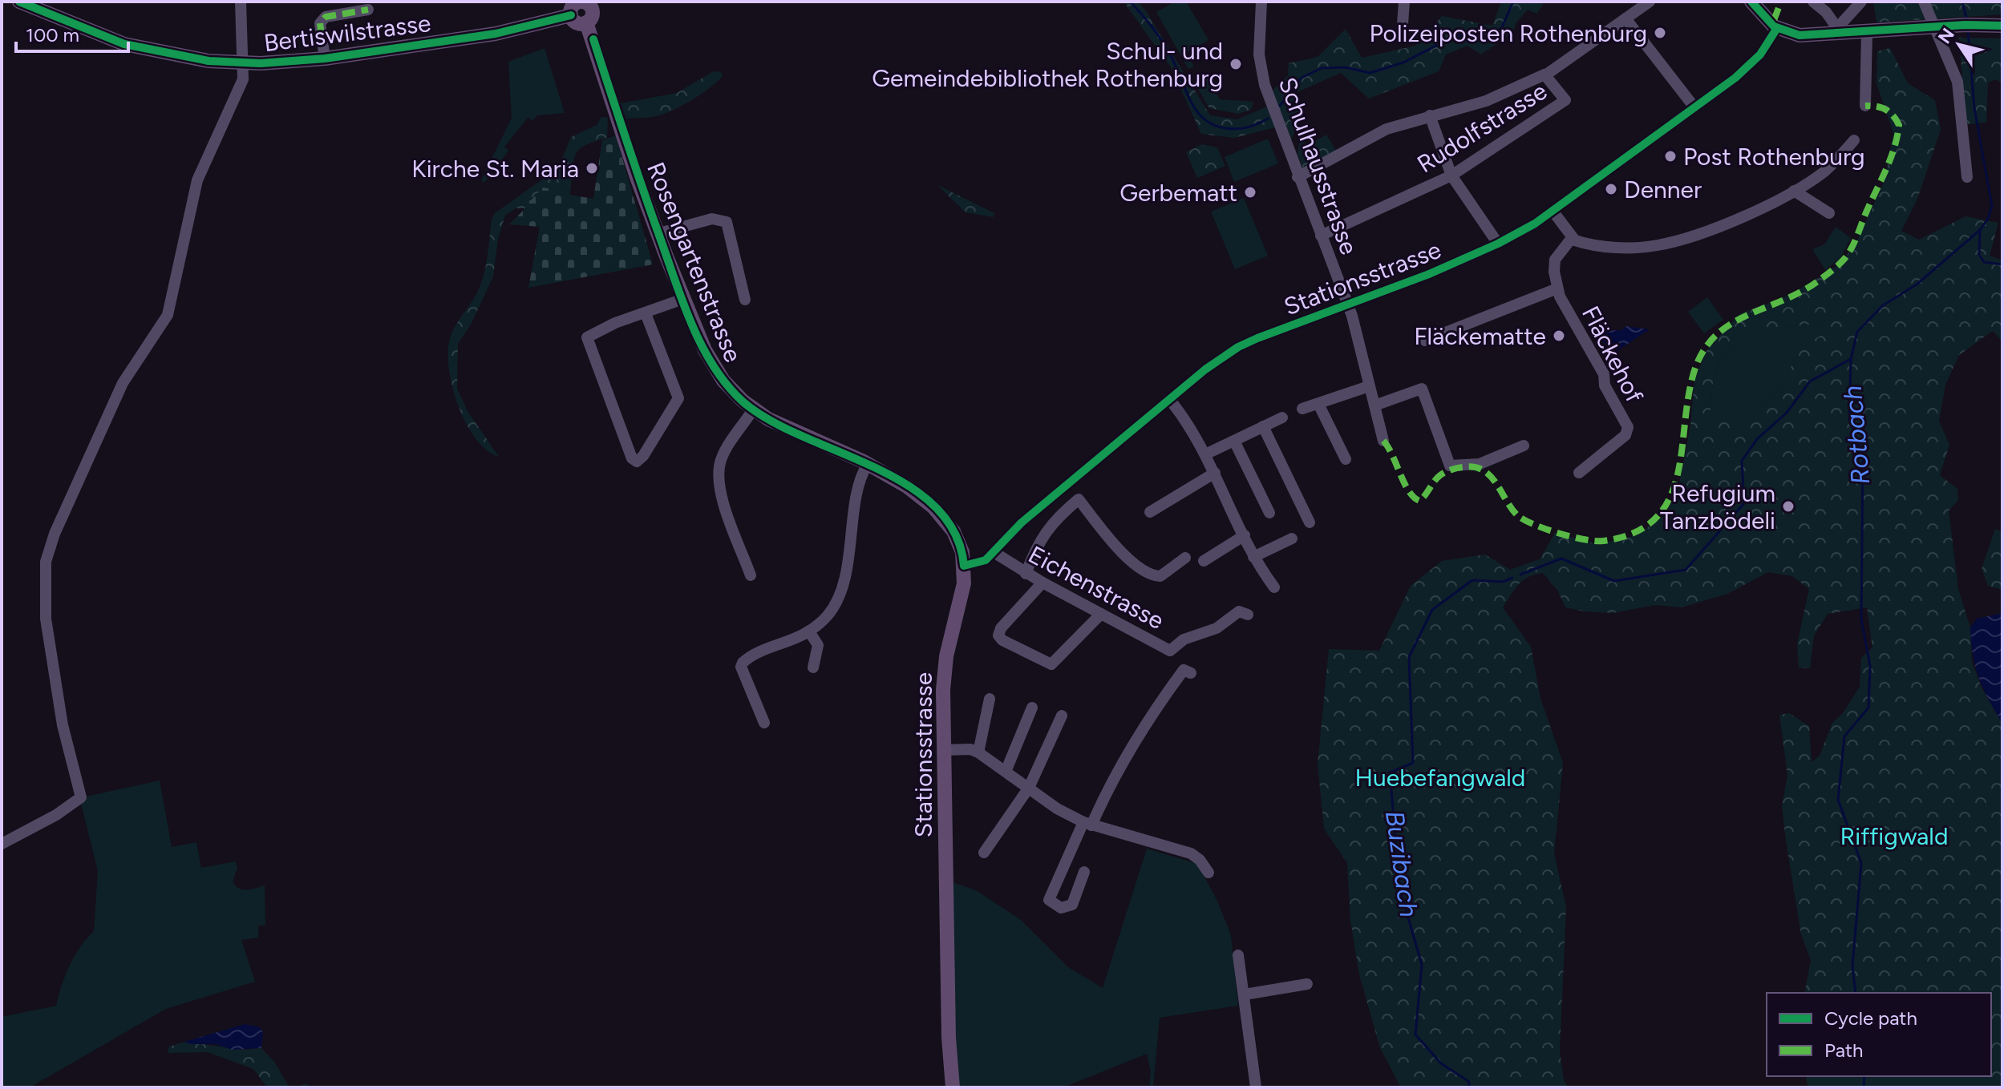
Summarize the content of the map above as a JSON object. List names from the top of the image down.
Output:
{
  "streets": {
    "main road": ["Bertiswilstrasse", "Rosengartenstrasse", "Stationsstrasse"],
    "street": [
      "Rudolfstrasse",
      "Schulhausstrasse",
      "Fläckehof",
      "Eichenstrasse"
    ]
  },
  "crossings": [
    ["Bertiswilstrasse", "Rosengartenstrasse"],
    ["Rudolfstrasse", "Schulhausstrasse"],
    ["Schulhausstrasse", "Stationsstrasse"],
    ["Rosengartenstrasse", "Stationsstrasse"],
    ["Stationsstrasse", "Eichenstrasse"]
  ],
  "water": ["Rotbach", "Buzibach"],
  "parks": ["Huebefangwald", "Riffigwald"],
  "places": [
    "Polizeiposten Rothenburg",
    "Schul- und Gemeindebibliothek Rothenburg",
    "Post Rothenburg",
    "Kirche St. Maria",
    "Denner",
    "Gerbematt",
    "Fläckematte",
    "Refugium Tanzbödeli"
  ],
  "legend": ["Cycle path", "Path"],
  "scale_bar": "100 m",
  "north": "top left"
}
